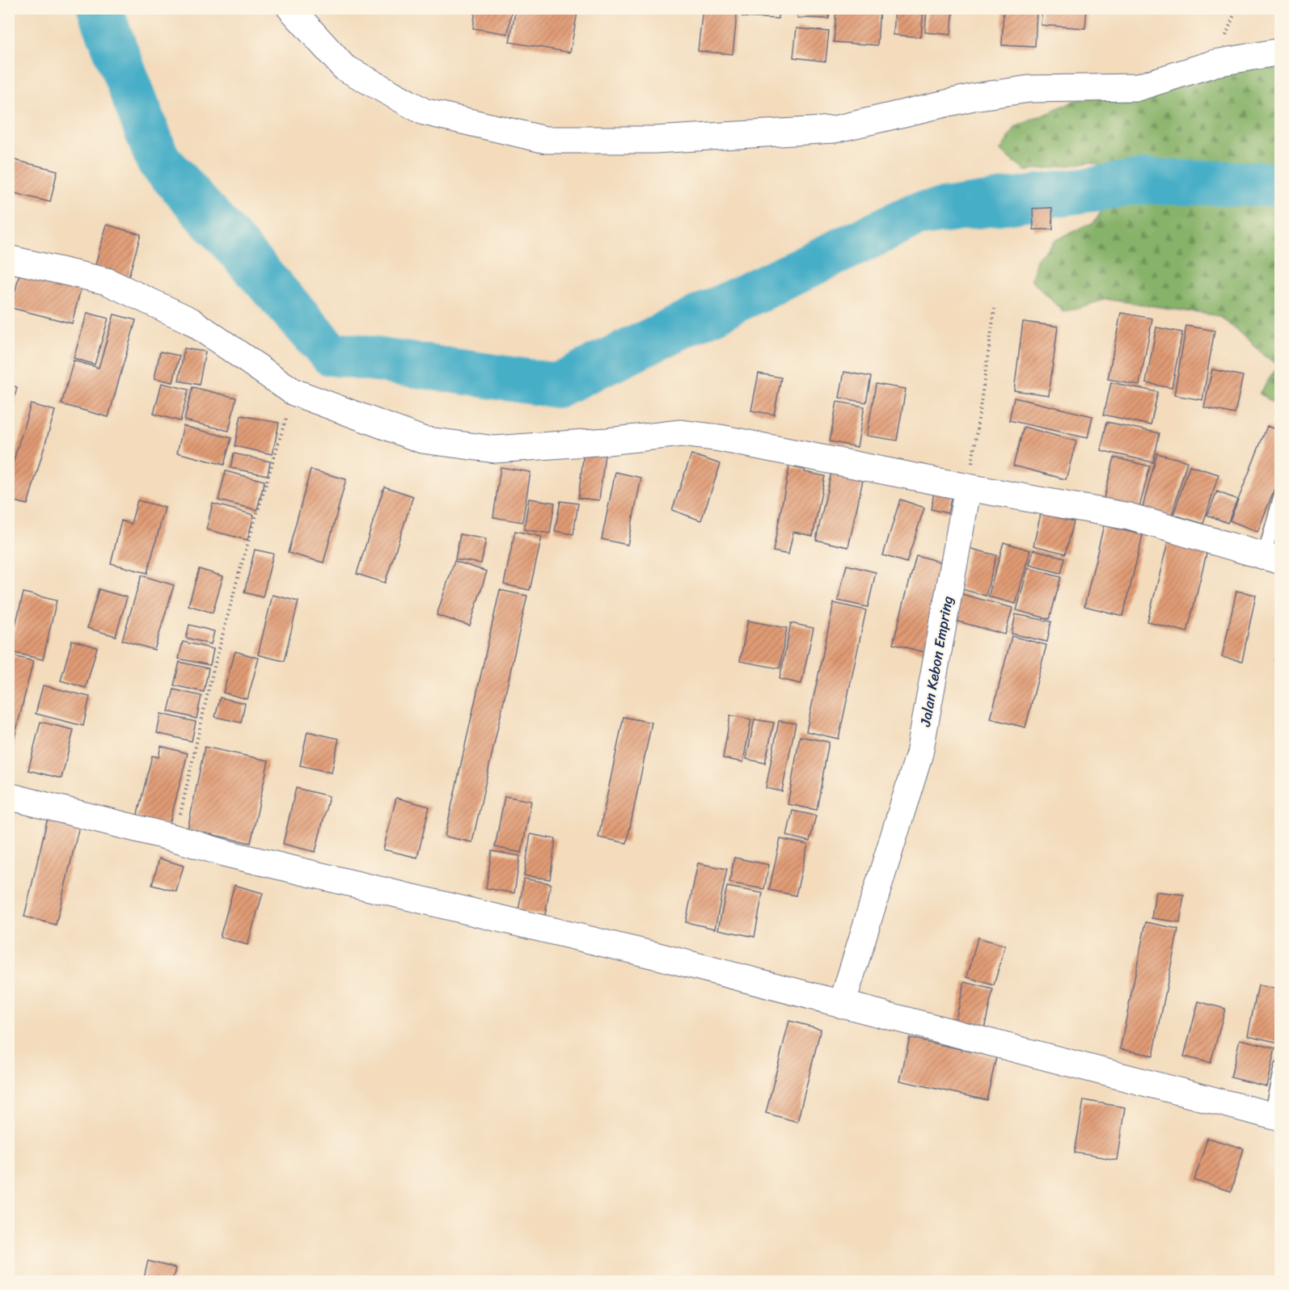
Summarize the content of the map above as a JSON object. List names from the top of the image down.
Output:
{
  "streets": {
    "street": ["Jalan Kebon Empring"]
  }
}
